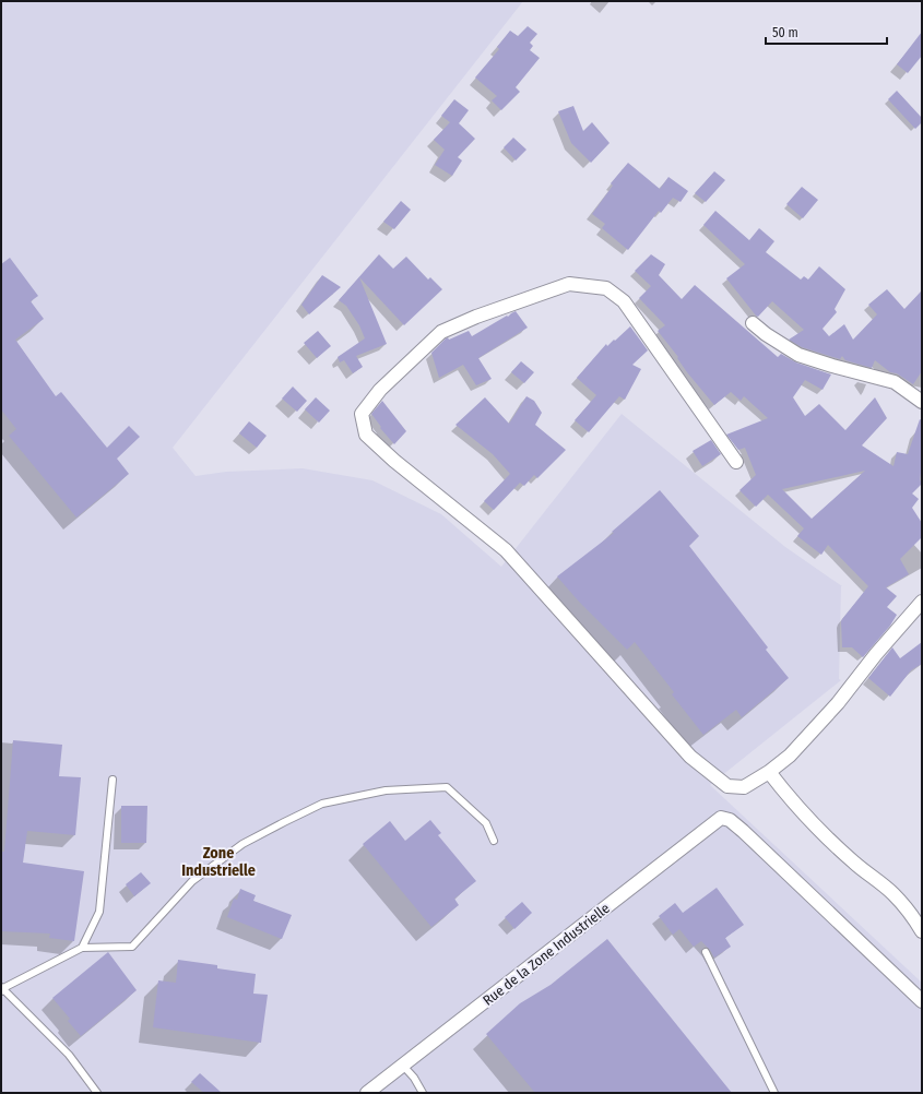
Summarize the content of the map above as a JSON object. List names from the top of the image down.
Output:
{
  "streets": {
    "street": ["Rue de la Zone Industrielle"]
  },
  "districts": ["Zone Industrielle"],
  "scale_bar": "50 m"
}
